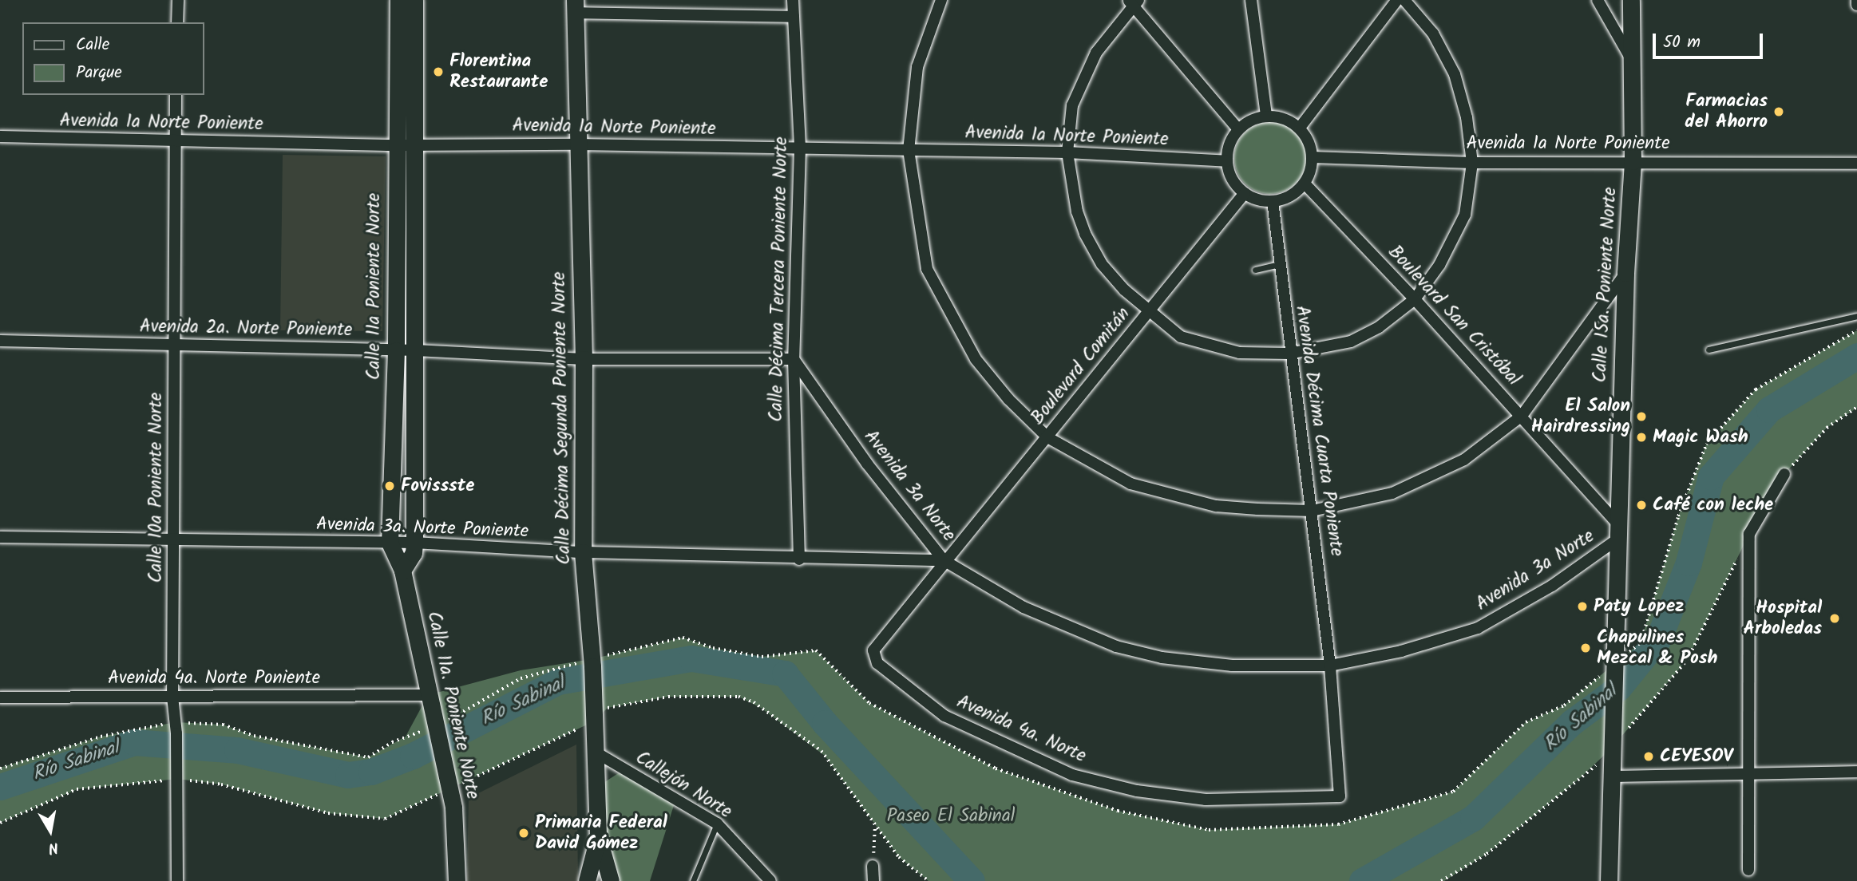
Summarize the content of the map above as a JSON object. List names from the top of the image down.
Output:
{
  "streets": {
    "street": [
      "Avenida 1a Norte Poniente",
      "Calle Décima Tercera Poniente Norte",
      "Calle 15a. Poniente Norte",
      "Calle 11a Poniente Norte",
      "Boulevard San Cristóbal",
      "Avenida 2a. Norte Poniente",
      "Boulevard Comitán",
      "Calle Décima Segunda Poniente Norte",
      "Avenida Décima Cuarta Poniente",
      "Avenida 3a Norte",
      "Calle 10a Poniente Norte",
      "Avenida 3a. Norte Poniente",
      "Avenida 4a. Norte Poniente",
      "Calle 11a. Poniente Norte",
      "Avenida 4a. Norte",
      "Callejón Norte"
    ]
  },
  "crossings": [
    ["Avenida 1a Norte Poniente", "Calle Décima Tercera Poniente Norte"],
    ["Avenida 1a Norte Poniente", "Calle 15a. Poniente Norte"],
    ["Avenida 1a Norte Poniente", "Calle 11a Poniente Norte"],
    ["Avenida 1a Norte Poniente", "Boulevard San Cristóbal"],
    ["Avenida 1a Norte Poniente", "Boulevard Comitán"],
    ["Avenida 1a Norte Poniente", "Calle Décima Segunda Poniente Norte"],
    ["Avenida 1a Norte Poniente", "Avenida Décima Cuarta Poniente"],
    ["Avenida 1a Norte Poniente", "Calle 10a Poniente Norte"],
    ["Calle Décima Tercera Poniente Norte", "Avenida 2a. Norte Poniente"],
    ["Calle Décima Tercera Poniente Norte", "Avenida 3a Norte"],
    ["Calle Décima Tercera Poniente Norte", "Avenida 3a. Norte Poniente"],
    ["Calle 15a. Poniente Norte", "Boulevard San Cristóbal"],
    ["Calle 15a. Poniente Norte", "Avenida 3a Norte"],
    ["Calle 11a Poniente Norte", "Avenida 2a. Norte Poniente"],
    ["Calle 11a Poniente Norte", "Avenida 3a. Norte Poniente"],
    ["Calle 11a Poniente Norte", "Calle 11a. Poniente Norte"],
    ["Boulevard San Cristóbal", "Boulevard Comitán"],
    ["Boulevard San Cristóbal", "Avenida Décima Cuarta Poniente"],
    ["Boulevard San Cristóbal", "Avenida 3a Norte"],
    ["Avenida 2a. Norte Poniente", "Calle Décima Segunda Poniente Norte"],
    ["Avenida 2a. Norte Poniente", "Avenida 3a Norte"],
    ["Avenida 2a. Norte Poniente", "Calle 10a Poniente Norte"],
    ["Boulevard Comitán", "Avenida Décima Cuarta Poniente"],
    ["Boulevard Comitán", "Avenida 3a Norte"],
    ["Boulevard Comitán", "Avenida 3a. Norte Poniente"],
    ["Boulevard Comitán", "Avenida 4a. Norte"],
    ["Calle Décima Segunda Poniente Norte", "Avenida 3a. Norte Poniente"],
    ["Calle Décima Segunda Poniente Norte", "Callejón Norte"],
    ["Avenida Décima Cuarta Poniente", "Avenida 3a Norte"],
    ["Avenida Décima Cuarta Poniente", "Avenida 4a. Norte"],
    ["Avenida 3a Norte", "Avenida 3a. Norte Poniente"],
    ["Calle 10a Poniente Norte", "Avenida 3a. Norte Poniente"],
    ["Calle 10a Poniente Norte", "Avenida 4a. Norte Poniente"],
    ["Avenida 4a. Norte Poniente", "Calle 11a. Poniente Norte"]
  ],
  "water": ["Río Sabinal"],
  "parks": ["Paseo El Sabinal"],
  "places": [
    "Florentina Restaurante",
    "Farmacias del Ahorro",
    "El Salon Hairdressing",
    "Magic Wash",
    "Fovissste",
    "Café con leche",
    "Paty Lopez",
    "Hospital Arboledas",
    "Chapulines Mezcal & Posh",
    "CEYESOV",
    "Primaria Federal David Gómez"
  ],
  "legend": ["Calle", "Parque"],
  "scale_bar": "50 m",
  "north": "bottom"
}
